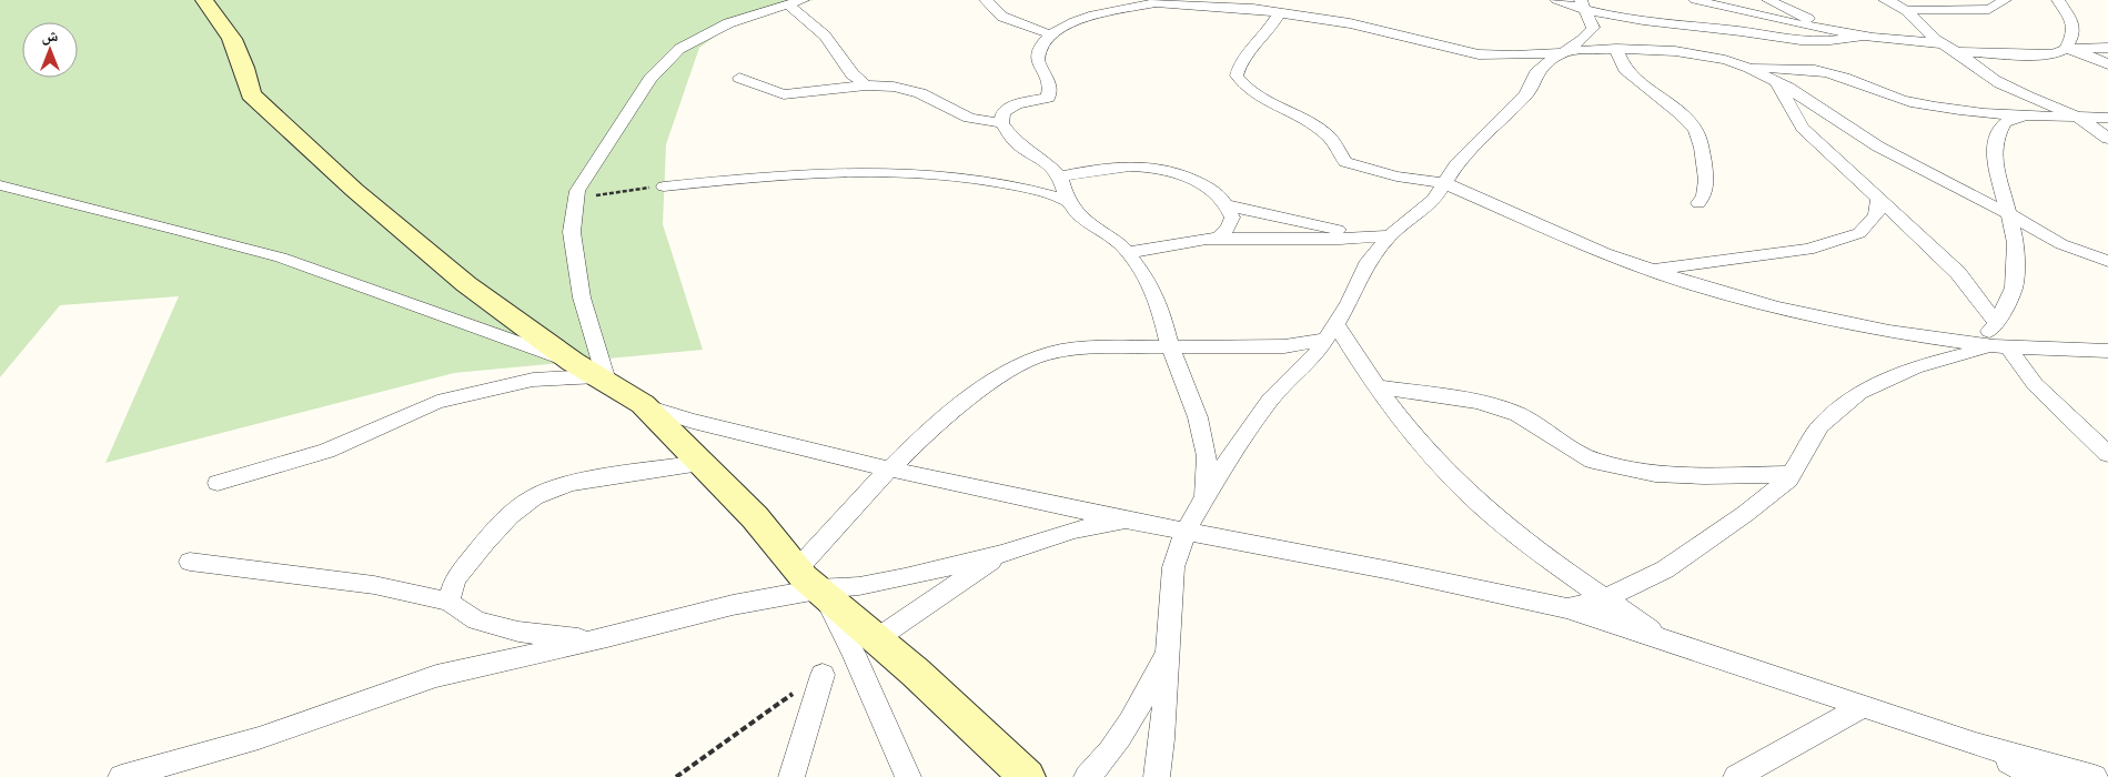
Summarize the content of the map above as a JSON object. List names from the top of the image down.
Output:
{
  "north": "top"
}
